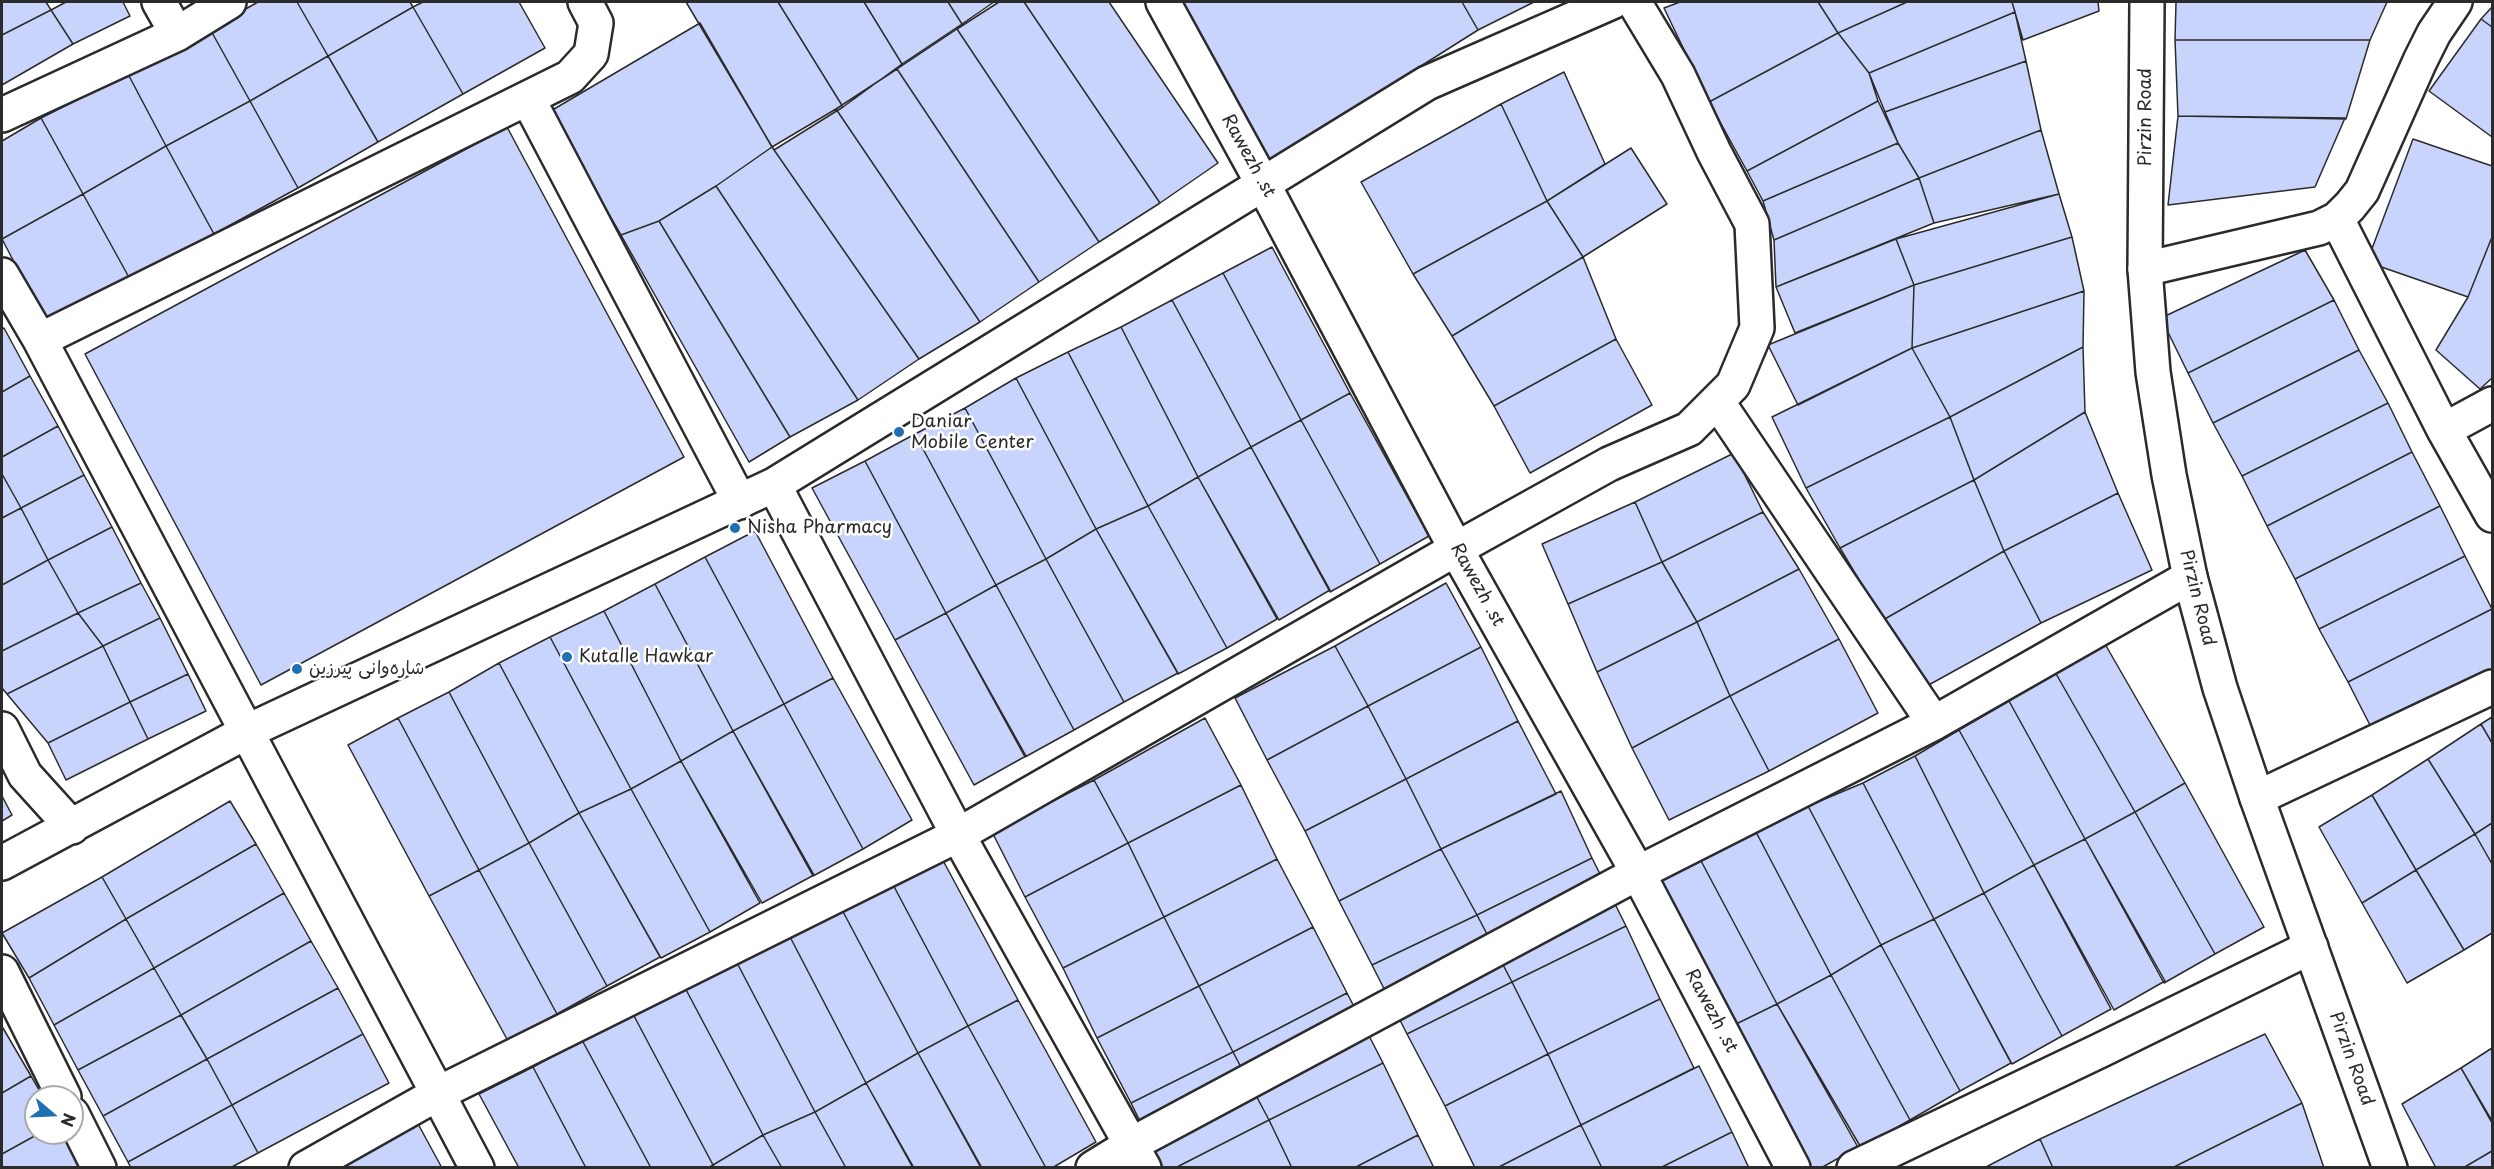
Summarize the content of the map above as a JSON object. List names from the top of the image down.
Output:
{
  "streets": {
    "street": ["Pirzin Road", "Rawezh .st"]
  },
  "places": [
    "Daniar Mobile Center",
    "Nisha Pharmacy",
    "Kutalle Hawkar",
    "شارەوانی پیرزین"
  ],
  "north": "right"
}
